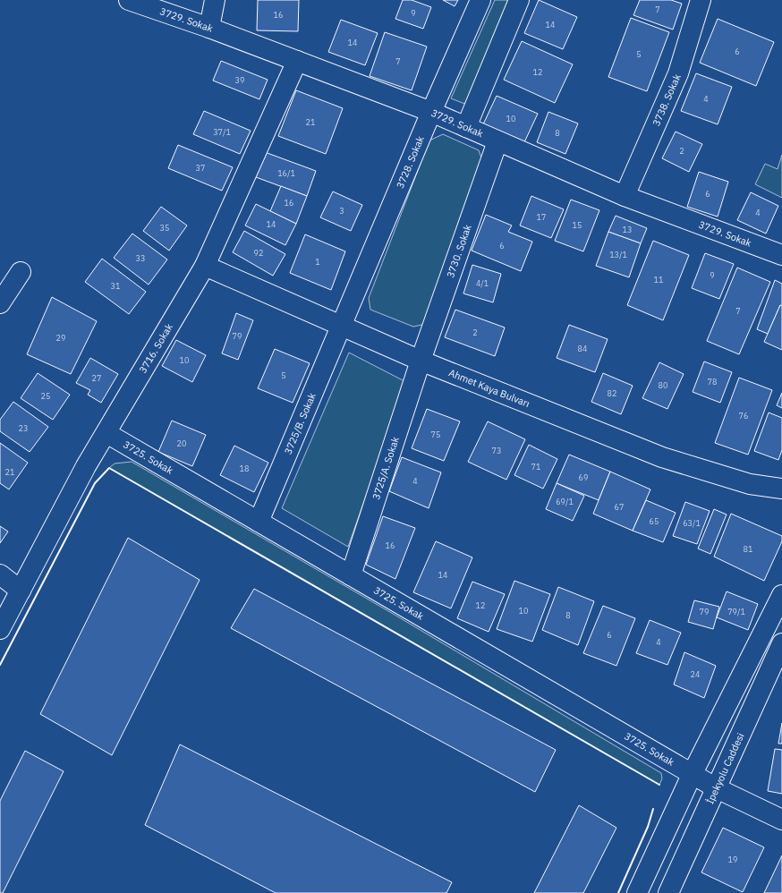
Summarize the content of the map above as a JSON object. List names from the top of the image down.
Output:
{
  "streets": {
    "street": [
      "3729. Sokak",
      "3738. Sokak",
      "3728. Sokak",
      "3730. Sokak",
      "3716. Sokak",
      "Ahmet Kaya Bulvarı",
      "3725/B. Sokak",
      "3725. Sokak",
      "3725/A. Sokak",
      "İpekyolu Caddesi"
    ]
  },
  "crossings": [
    ["3729. Sokak", "3738. Sokak"],
    ["3729. Sokak", "3728. Sokak"],
    ["3729. Sokak", "3730. Sokak"],
    ["3729. Sokak", "3716. Sokak"],
    ["3728. Sokak", "Ahmet Kaya Bulvarı"],
    ["3728. Sokak", "3725/B. Sokak"],
    ["3730. Sokak", "Ahmet Kaya Bulvarı"],
    ["3730. Sokak", "3725/A. Sokak"],
    ["3716. Sokak", "Ahmet Kaya Bulvarı"],
    ["3716. Sokak", "3725. Sokak"],
    ["Ahmet Kaya Bulvarı", "3725/B. Sokak"],
    ["Ahmet Kaya Bulvarı", "3725/A. Sokak"],
    ["3725/B. Sokak", "3725. Sokak"],
    ["3725. Sokak", "3725/A. Sokak"],
    ["3725. Sokak", "İpekyolu Caddesi"]
  ],
  "house_numbers": [
    "7",
    "9",
    "16",
    "14",
    "14",
    "6",
    "5",
    "7",
    "12",
    "39",
    "4",
    "10",
    "21",
    "37/1",
    "8",
    "2",
    "37",
    "16/1",
    "6",
    "16",
    "3",
    "4",
    "17",
    "14",
    "15",
    "35",
    "13",
    "6",
    "92",
    "13/1",
    "33",
    "1",
    "9",
    "11",
    "4/1",
    "31",
    "7",
    "2",
    "79",
    "29",
    "84",
    "10",
    "5",
    "27",
    "78",
    "80",
    "82",
    "25",
    "76",
    "23",
    "75",
    "20",
    "73",
    "71",
    "18",
    "21",
    "69",
    "4",
    "69/1",
    "67",
    "65",
    "63/1",
    "16",
    "81",
    "14",
    "12",
    "10",
    "79",
    "79/1",
    "8",
    "6",
    "4",
    "24",
    "19"
  ]
}
